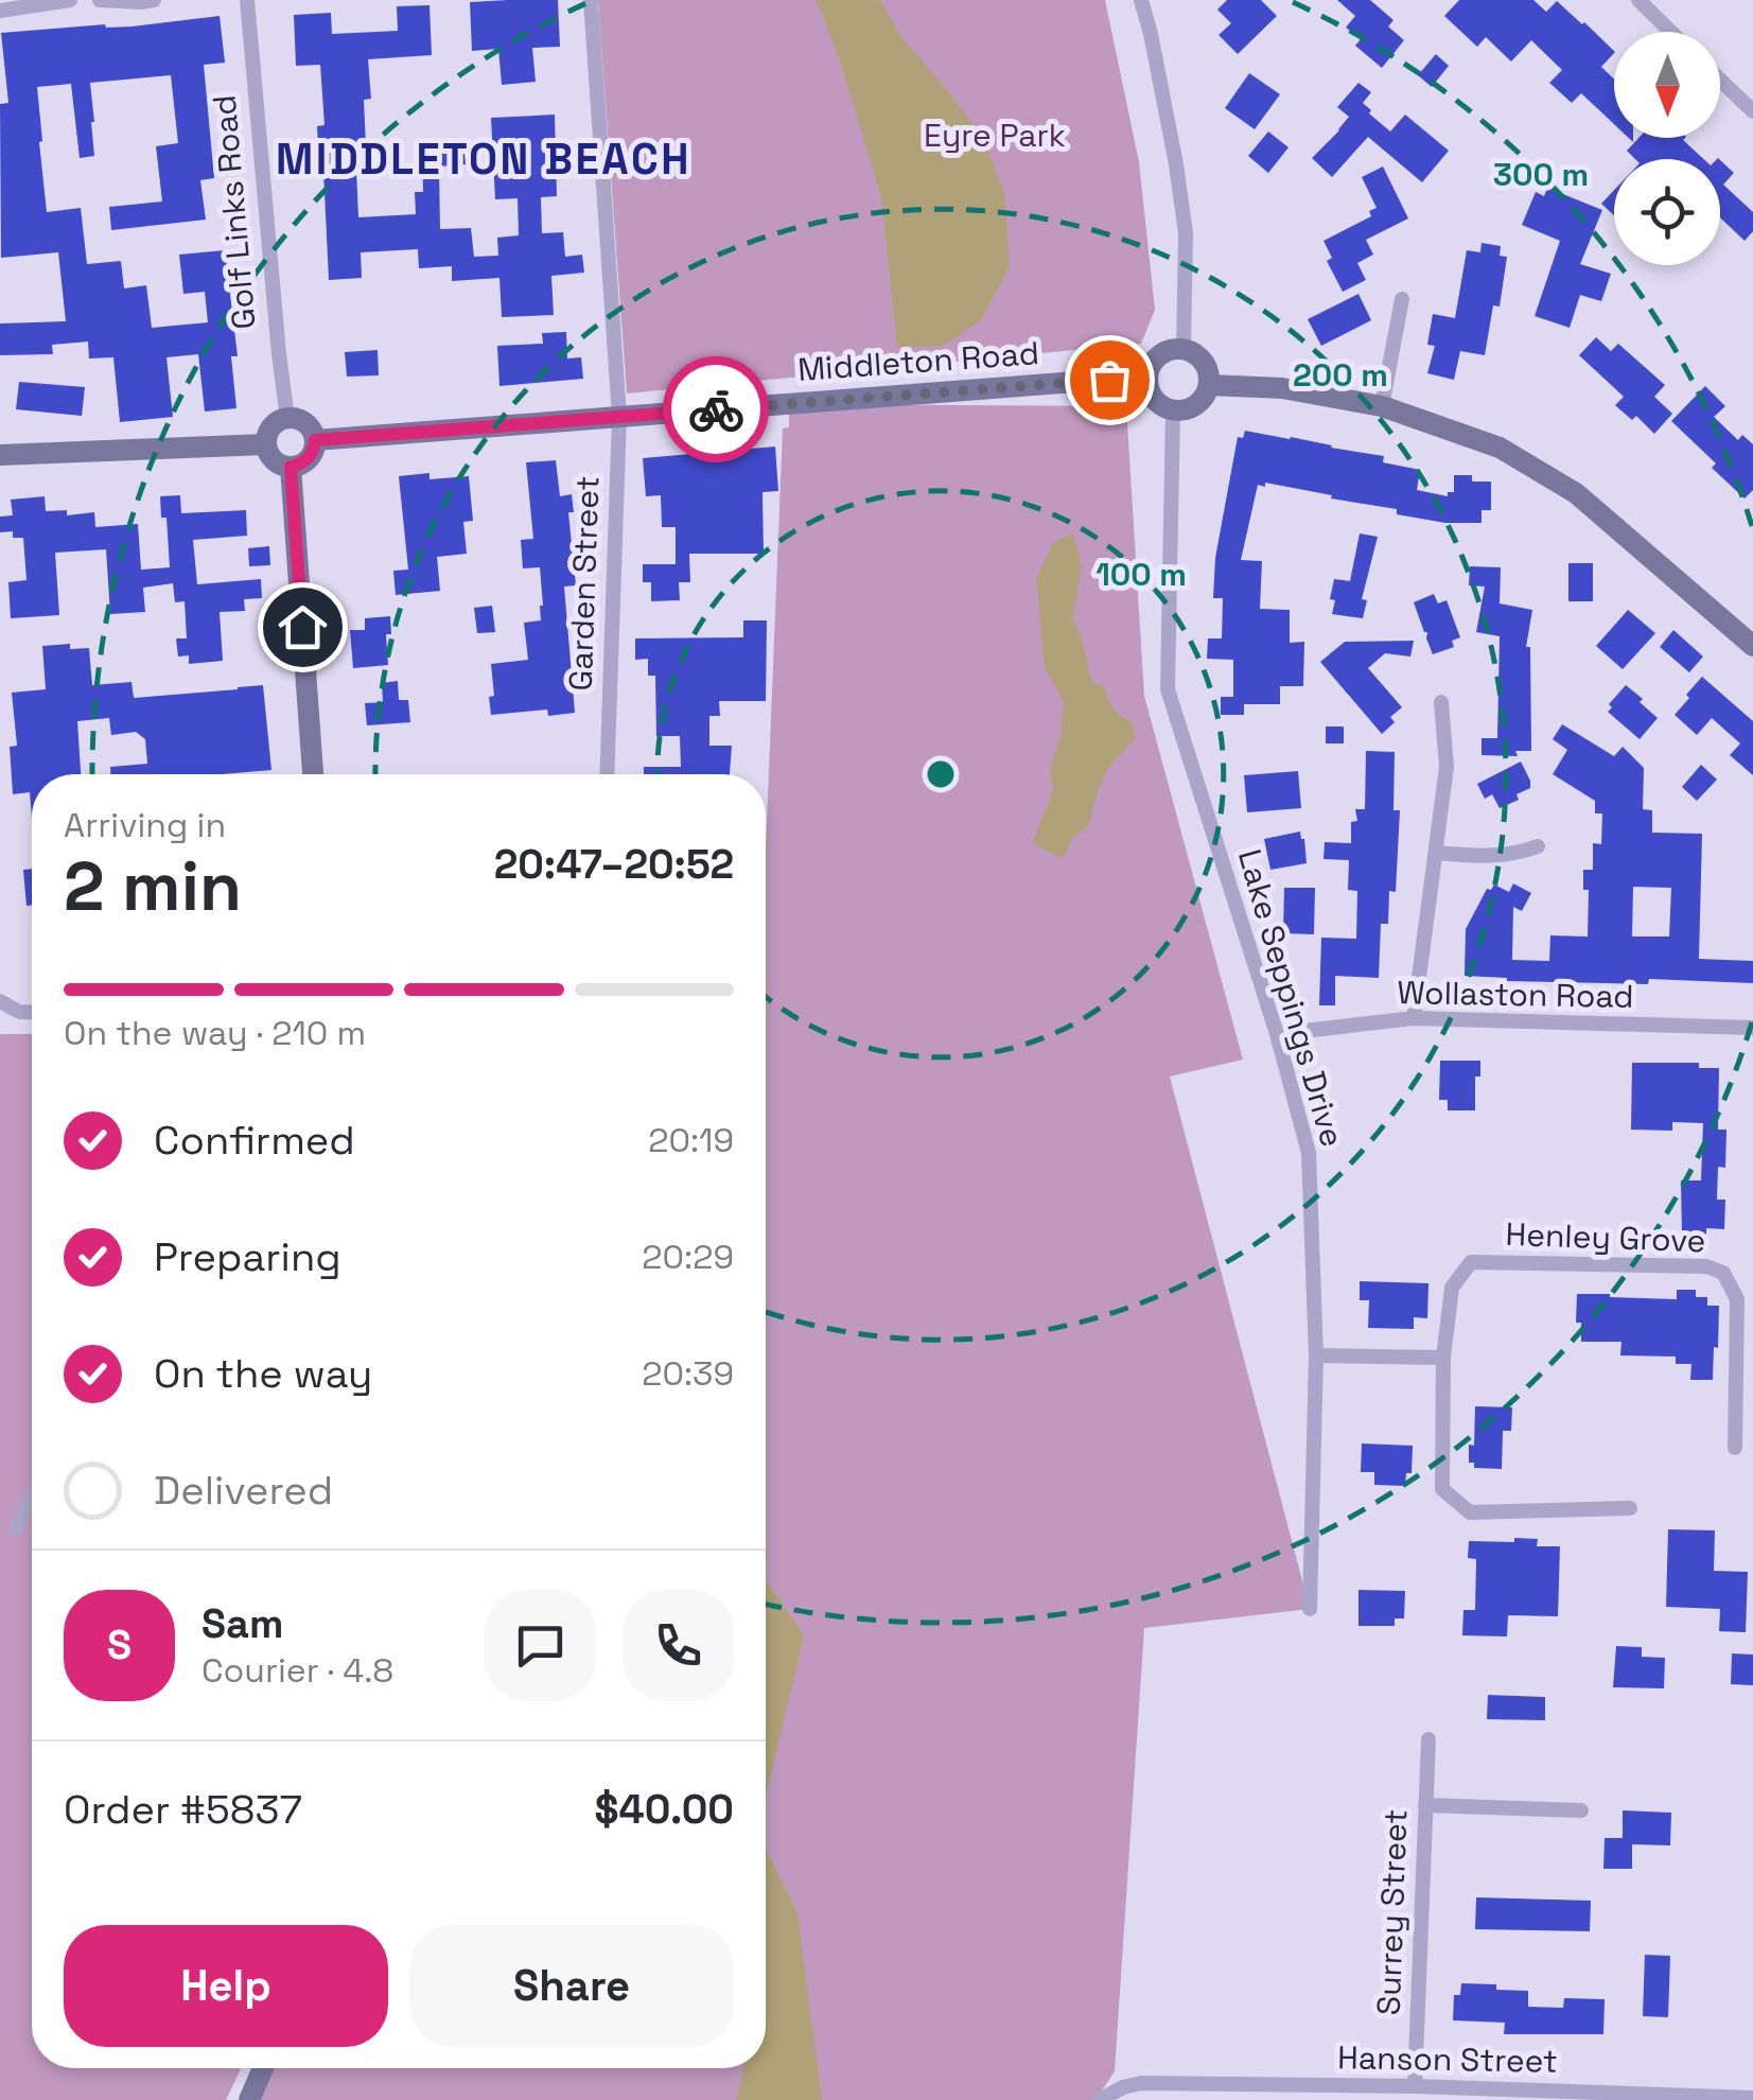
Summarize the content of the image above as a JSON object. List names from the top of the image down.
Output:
{
  "streets": {
    "main road": ["Middleton Road"],
    "street": [
      "Golf Links Road",
      "Garden Street",
      "Wollaston Road",
      "Lake Seppings Drive",
      "Henley Grove",
      "Surrey Street",
      "Hanson Street"
    ]
  },
  "crossings": [
    ["Golf Links Road", "Middleton Road"],
    ["Middleton Road", "Garden Street"],
    ["Middleton Road", "Lake Seppings Drive"],
    ["Wollaston Road", "Lake Seppings Drive"],
    ["Surrey Street", "Hanson Street"]
  ],
  "districts": ["MIDDLETON BEACH"],
  "parks": ["Eyre Park"],
  "north": "bottom",
  "page": {
    "heading": ["2 min", "Arriving in", "20:47–20:52"],
    "panel": [
      "Sam",
      "Courier · 4.8",
      "Order #5837",
      "$40.00"
    ],
    "bar": "On the way · 210 m",
    "list": [
      ["Confirmed", "20:19"],
      ["Preparing", "20:29"],
      ["On the way", "20:39"],
      "Delivered"
    ],
    "round": "S",
    "buttons": ["Help", "Share"]
  },
  "rings": ["300 m", "200 m", "100 m"]
}
